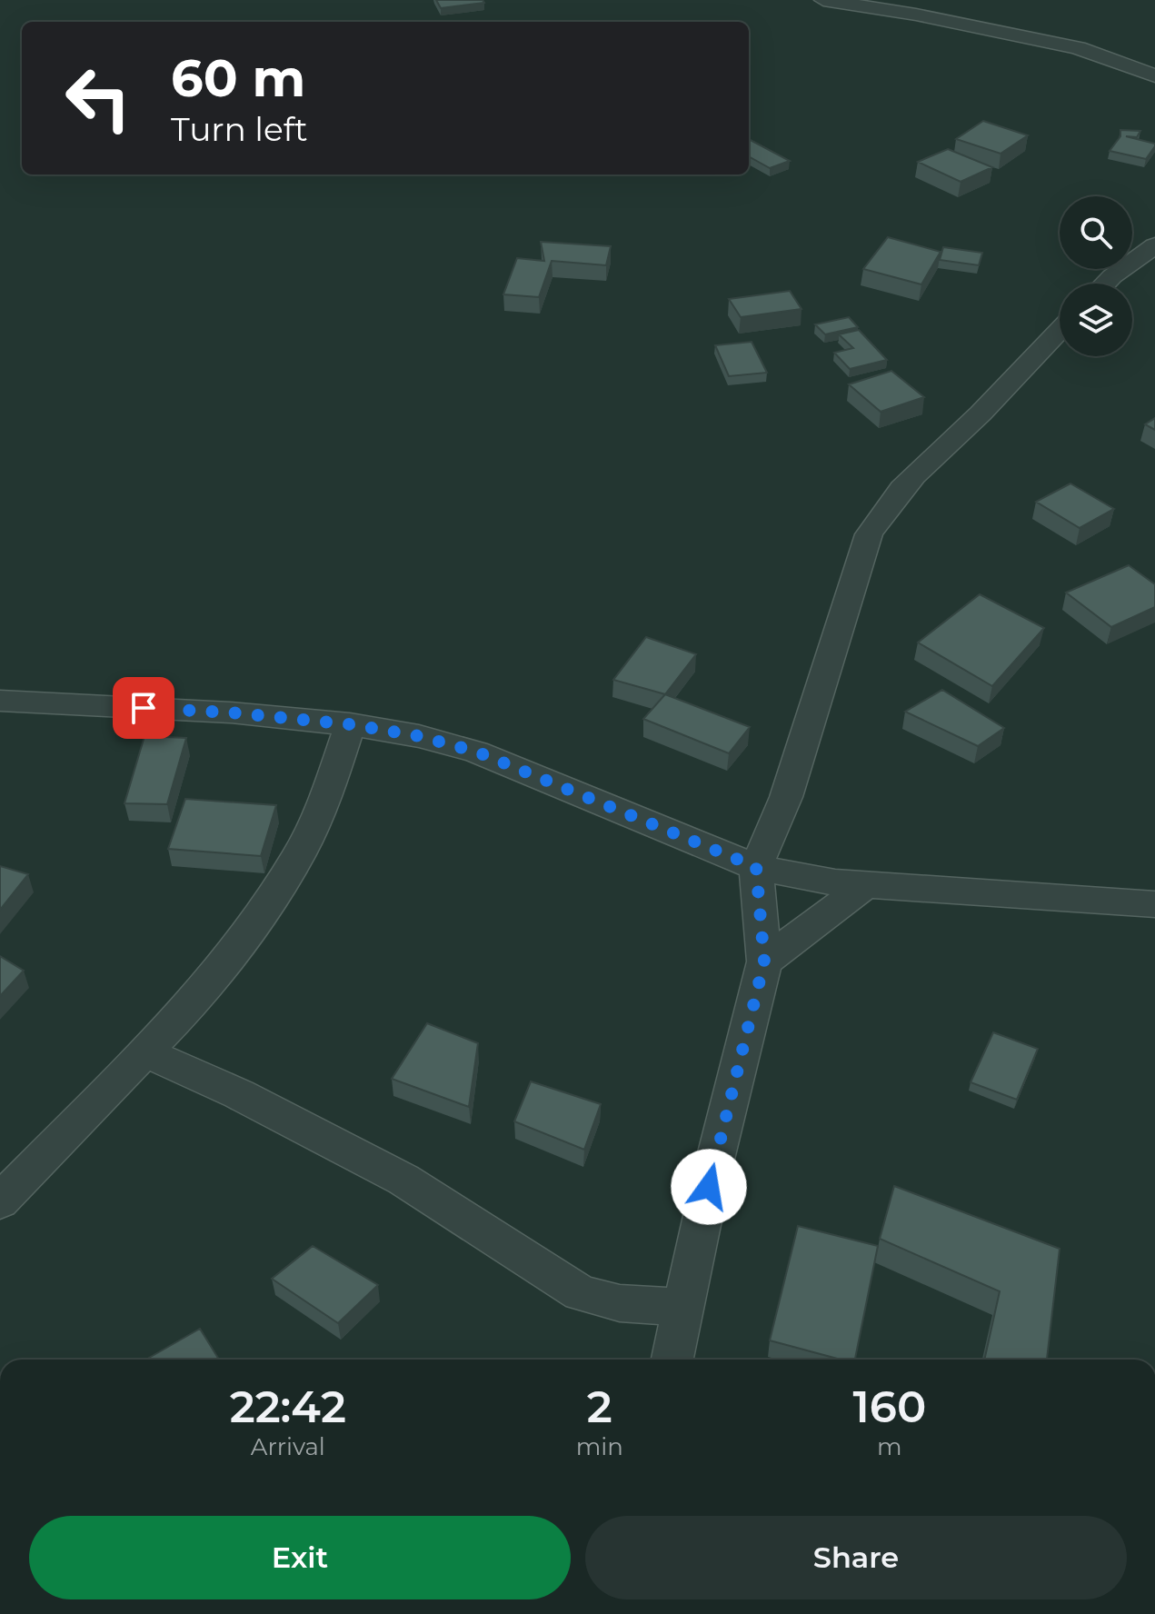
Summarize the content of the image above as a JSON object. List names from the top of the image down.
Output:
{
  "page": {
    "turn": ["60 m", "Turn left"],
    "eta": [
      "22:42",
      "Arrival",
      "2",
      "min",
      "160",
      "m"
    ],
    "buttons": ["Exit", "Share"]
  }
}
